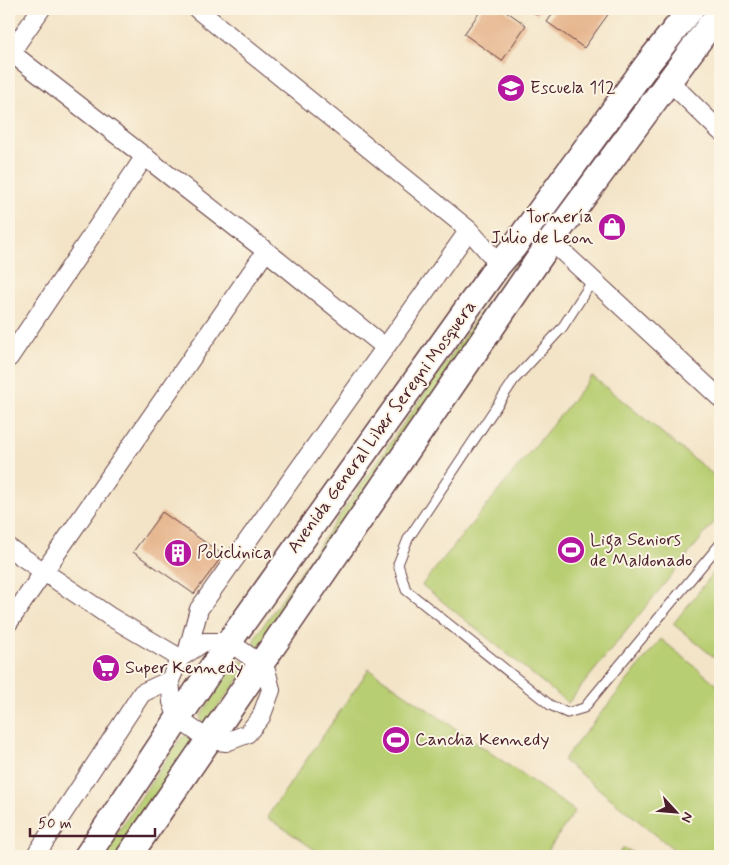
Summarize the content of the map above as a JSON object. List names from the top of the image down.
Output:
{
  "streets": {
    "street": ["Avenida General Liber Seregni Mosquera"]
  },
  "places": {
    "school or university": ["Escuela 112"],
    "shop": ["Tornería Julio de Leon"],
    "sports": ["Liga Seniors de Maldonado", "Cancha Kennedy"],
    "building": ["Policlinica"],
    "supermarket": ["Super Kennedy"]
  },
  "scale_bar": "50 m",
  "north": "bottom right"
}
